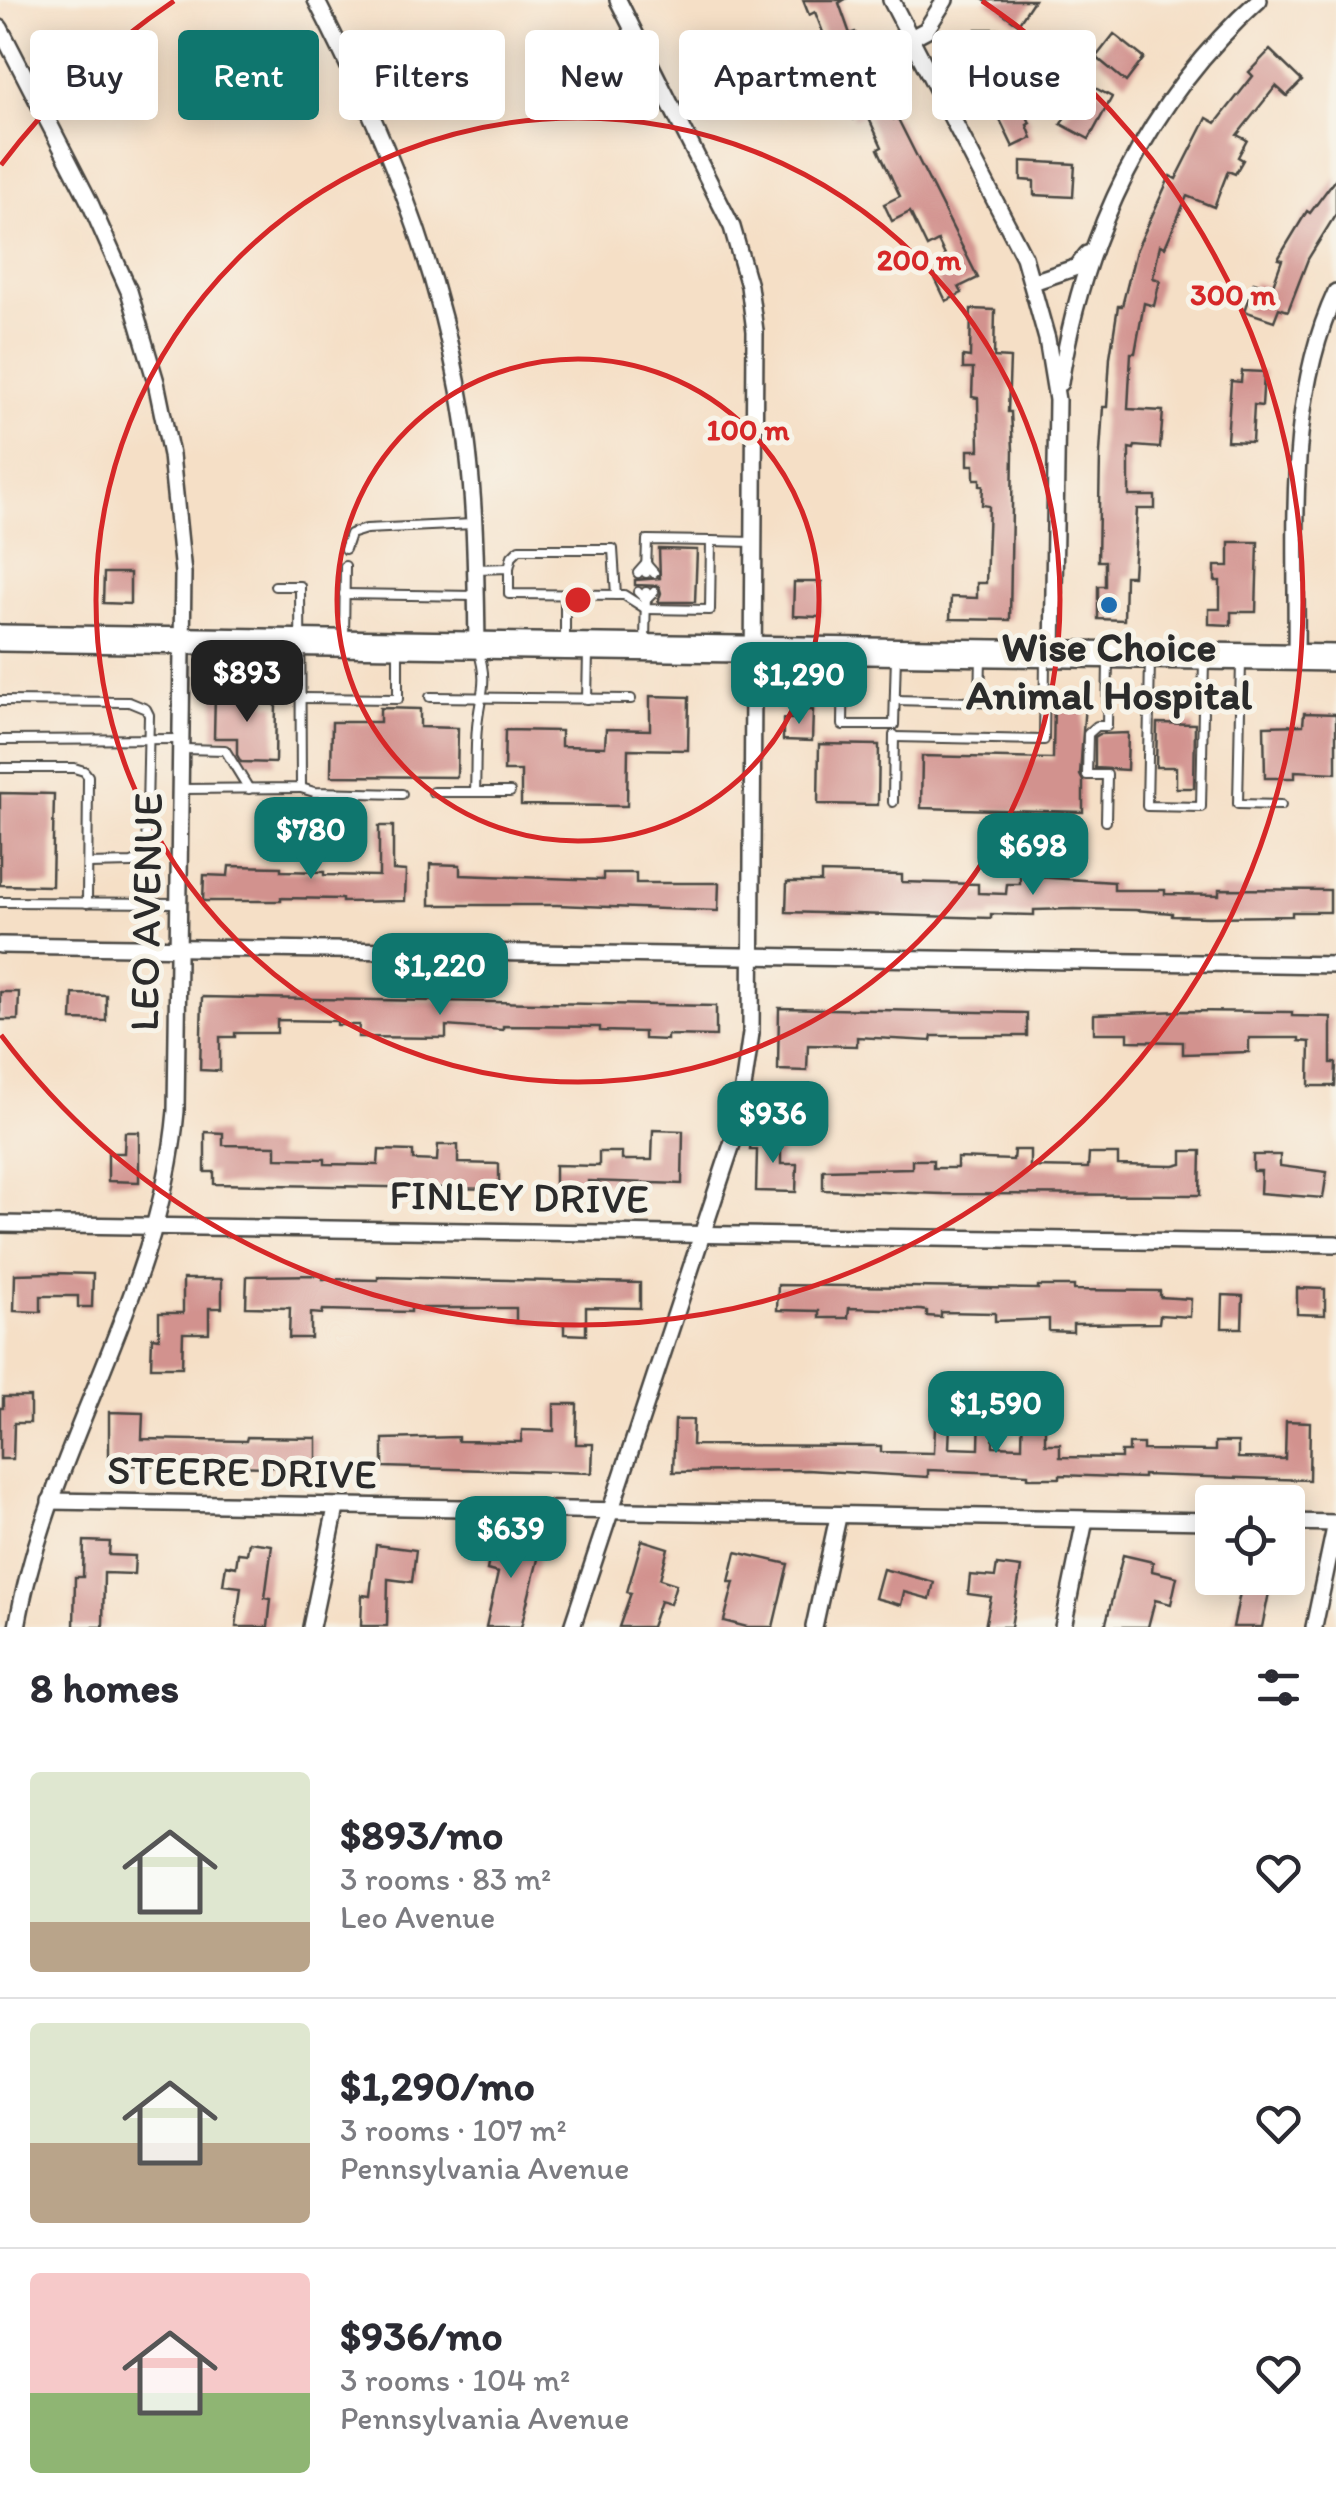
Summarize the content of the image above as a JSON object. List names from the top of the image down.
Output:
{
  "streets": {
    "street": ["LEO AVENUE", "FINLEY DRIVE", "STEERE DRIVE"]
  },
  "crossings": [
    ["LEO AVENUE", "FINLEY DRIVE"],
    ["LEO AVENUE", "STEERE DRIVE"]
  ],
  "places": ["Wise Choice Animal Hospital"],
  "page": {
    "chip": [
      "Buy",
      "Rent",
      "Filters",
      "New",
      "Apartment",
      "House"
    ],
    "price": [
      "$893",
      "$1,290",
      "$780",
      "$698",
      "$1,220",
      "$936",
      "$1,590",
      "$639"
    ],
    "heading": "8 homes",
    "list": [
      {
        "name": "$893/mo",
        "note": "3 rooms · 83 m² · Leo Avenue"
      },
      {
        "name": "$1,290/mo",
        "note": "3 rooms · 107 m² · Pennsylvania Avenue"
      },
      {
        "name": "$936/mo",
        "note": "3 rooms · 104 m² · Pennsylvania Avenue"
      }
    ]
  },
  "rings": ["200 m", "300 m", "100 m"]
}
